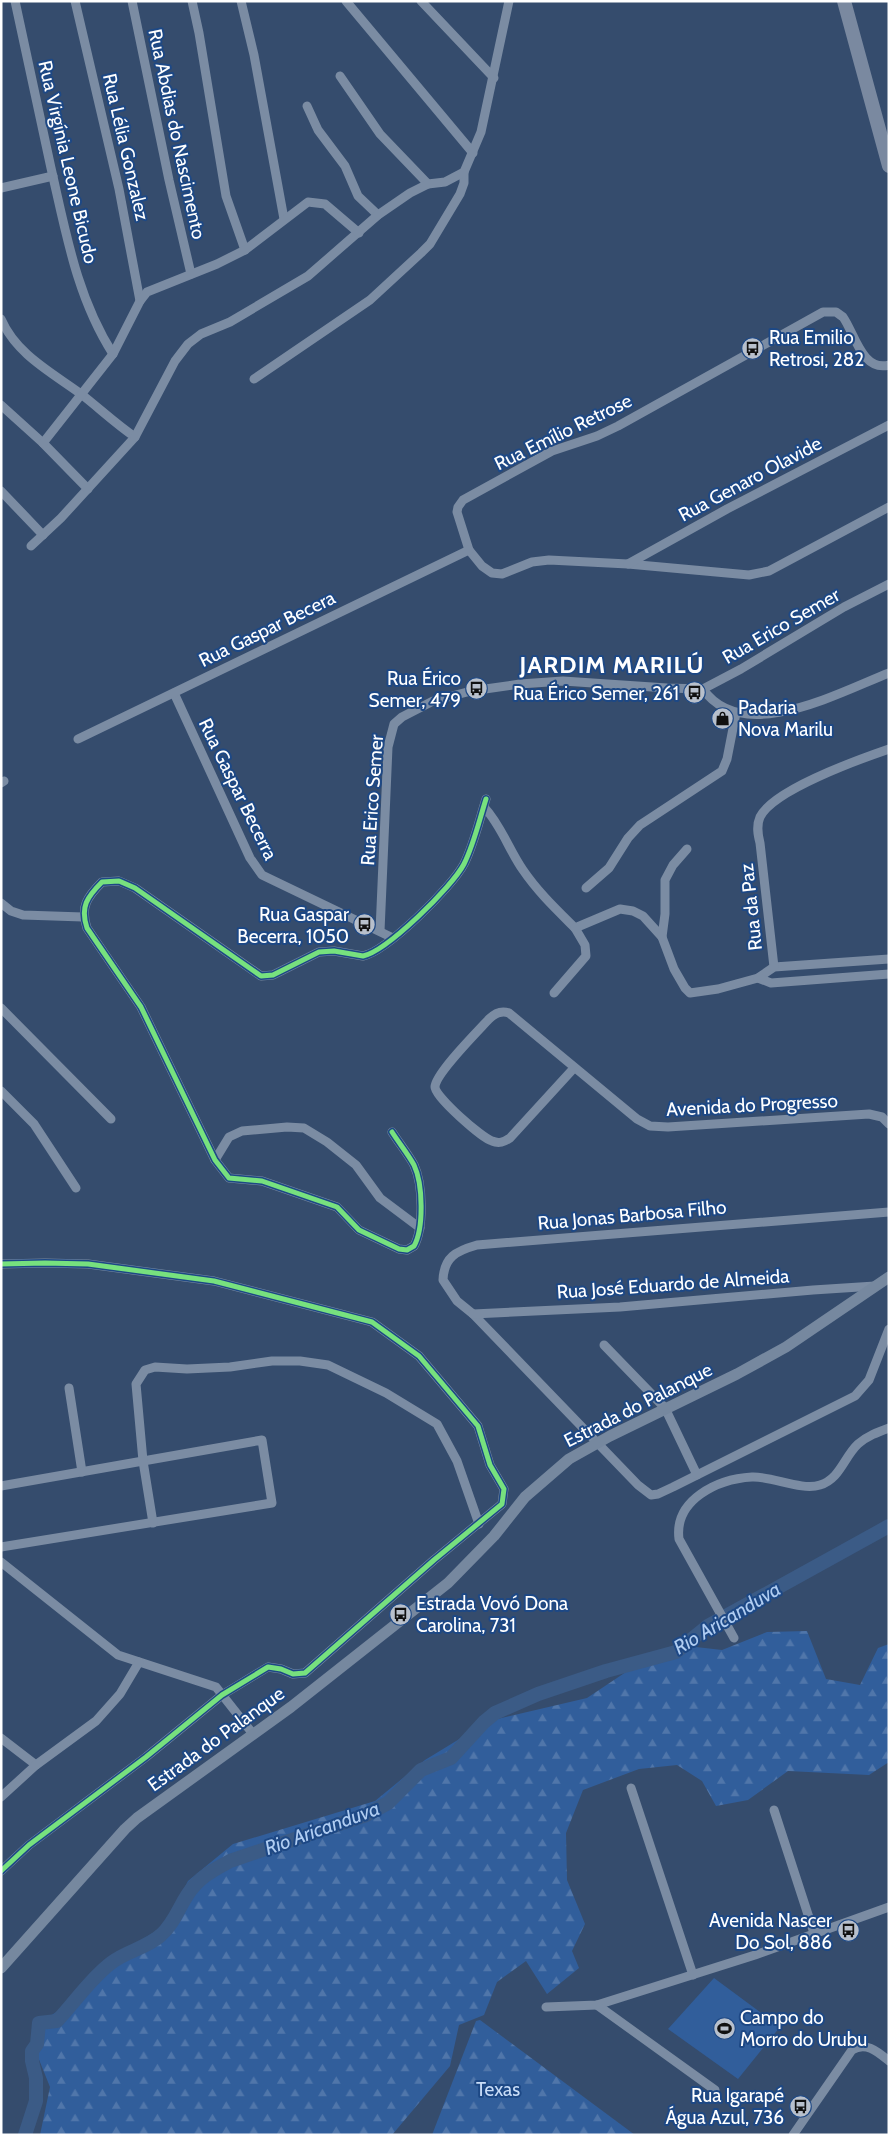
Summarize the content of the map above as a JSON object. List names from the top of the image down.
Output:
{
  "streets": {
    "street": [
      "Rua Abdias do Nascimento",
      "Rua Lélia Gonzalez",
      "Rua Virgínia Leone Bicudo",
      "Rua Emílio Retrose",
      "Rua Genaro Olavide",
      "Rua Erico Semer",
      "Rua Gaspar Becera",
      "Rua Gaspar Becerra",
      "Rua da Paz",
      "Avenida do Progresso",
      "Rua Jonas Barbosa Filho",
      "Rua José Eduardo de Almeida",
      "Estrada do Palanque"
    ]
  },
  "crossings": [
    ["Rua Emílio Retrose", "Rua Genaro Olavide"],
    ["Rua Emílio Retrose", "Rua Gaspar Becera"],
    ["Rua Erico Semer", "Rua Gaspar Becerra"],
    ["Rua Gaspar Becera", "Rua Gaspar Becerra"],
    ["Rua Jonas Barbosa Filho", "Rua José Eduardo de Almeida"],
    ["Rua Jonas Barbosa Filho", "Estrada do Palanque"],
    ["Rua José Eduardo de Almeida", "Estrada do Palanque"]
  ],
  "districts": ["JARDIM MARILÚ"],
  "water": ["Rio Aricanduva"],
  "parks": ["Texas"],
  "places": {
    "bus stop": [
      "Rua Emilio Retrosi, 282",
      "Rua Érico Semer, 479",
      "Rua Érico Semer, 261",
      "Rua Gaspar Becerra, 1050",
      "Estrada Vovó Dona Carolina, 731",
      "Avenida Nascer Do Sol, 886",
      "Rua Igarapé Água Azul, 736"
    ],
    "shop": ["Padaria Nova Marilu"],
    "sports": ["Campo do Morro do Urubu"]
  }
}
